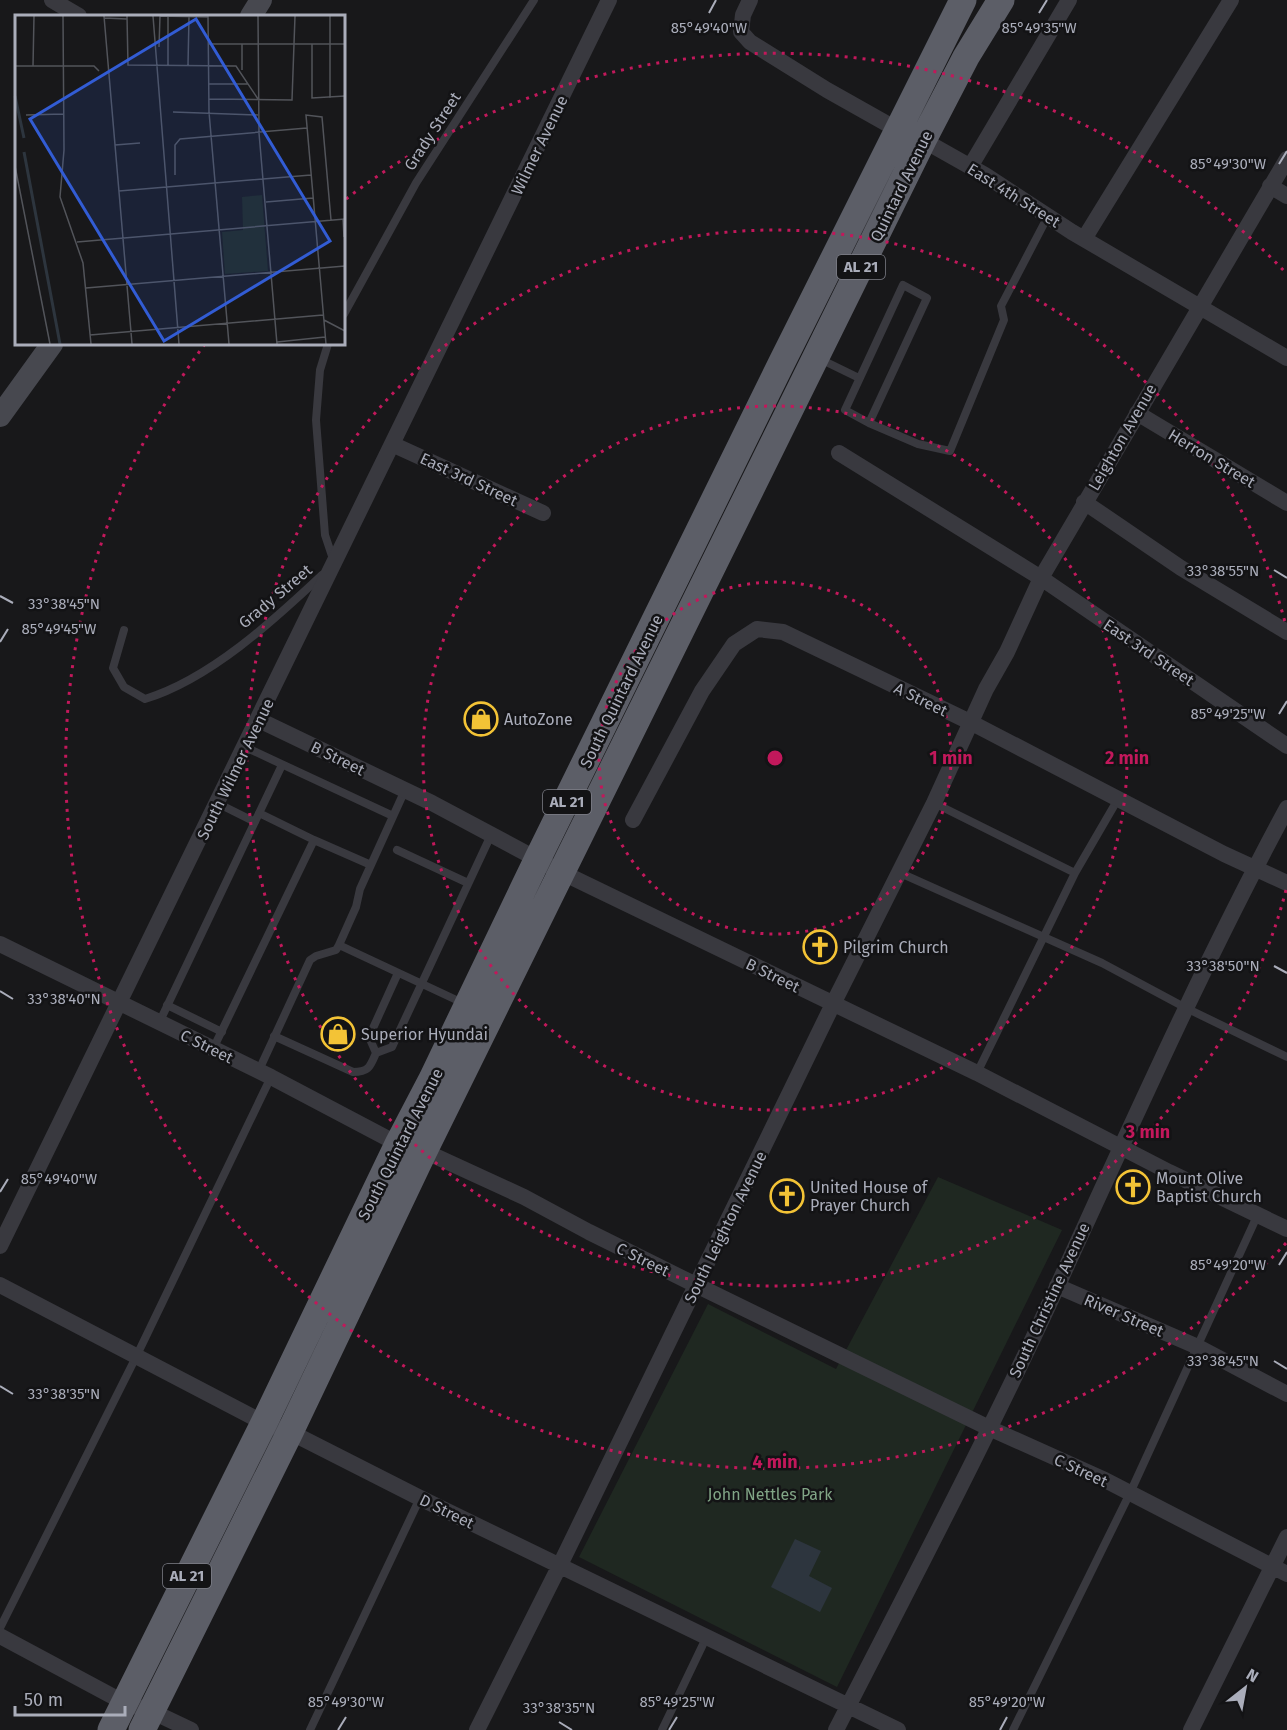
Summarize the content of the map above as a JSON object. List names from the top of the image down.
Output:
{
  "streets": {
    "highway": ["Quintard Avenue", "AL 21", "South Quintard Avenue"],
    "street": [
      "Wilmer Avenue",
      "East 4th Street",
      "Leighton Avenue",
      "Herron Street",
      "East 3rd Street",
      "A Street",
      "B Street",
      "South Wilmer Avenue",
      "C Street",
      "South Leighton Avenue",
      "South Christine Avenue",
      "River Street",
      "D Street"
    ],
    "lane": ["Grady Street"]
  },
  "crossings": [
    ["Grady Street", "South Wilmer Avenue"],
    ["Wilmer Avenue", "South Wilmer Avenue"],
    ["Quintard Avenue", "East 4th Street"],
    ["Quintard Avenue", "South Quintard Avenue"],
    ["East 4th Street", "Leighton Avenue"],
    ["Leighton Avenue", "Herron Street"],
    ["Leighton Avenue", "East 3rd Street"],
    ["Leighton Avenue", "A Street"],
    ["Leighton Avenue", "South Leighton Avenue"],
    ["East 3rd Street", "South Wilmer Avenue"],
    ["South Quintard Avenue", "B Street"],
    ["South Quintard Avenue", "C Street"],
    ["South Quintard Avenue", "D Street"],
    ["A Street", "South Leighton Avenue"],
    ["A Street", "South Christine Avenue"],
    ["B Street", "South Wilmer Avenue"],
    ["B Street", "South Leighton Avenue"],
    ["B Street", "South Christine Avenue"],
    ["South Wilmer Avenue", "C Street"],
    ["C Street", "South Leighton Avenue"],
    ["C Street", "South Christine Avenue"],
    ["South Leighton Avenue", "D Street"],
    ["South Christine Avenue", "River Street"],
    ["South Christine Avenue", "D Street"]
  ],
  "parks": ["John Nettles Park"],
  "places": {
    "shop": ["AutoZone", "Superior Hyundai"],
    "church": ["Pilgrim Church", "Mount Olive Baptist Church", "United House of Prayer Church"]
  },
  "scale_bar": "50 m",
  "north": "top right",
  "coordinates": [
    "85°49'40\"W",
    "85°49'35\"W",
    "85°49'30\"W",
    "33°38'55\"N",
    "33°38'45\"N",
    "85°49'45\"W",
    "85°49'25\"W",
    "33°38'50\"N",
    "33°38'40\"N",
    "85°49'20\"W",
    "33°38'35\"N"
  ],
  "rings": [
    "1 min",
    "2 min",
    "3 min",
    "4 min"
  ]
}
